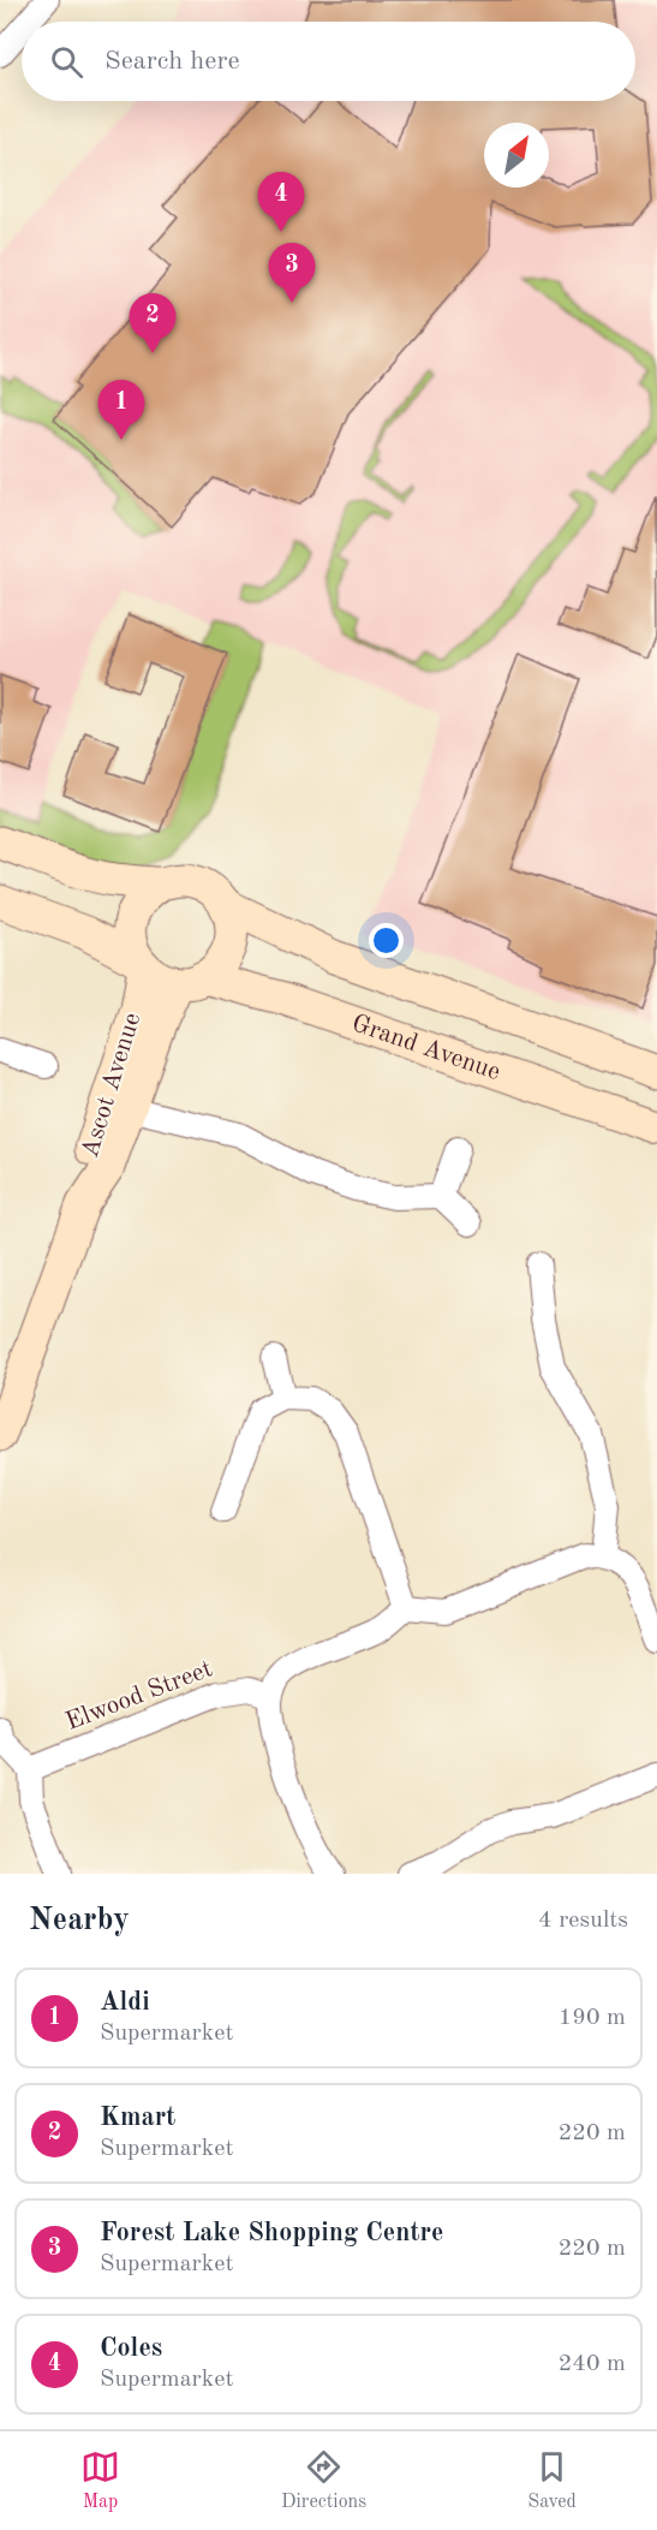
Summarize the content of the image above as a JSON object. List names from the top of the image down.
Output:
{
  "streets": {
    "street": ["Grand Avenue", "Ascot Avenue", "Elwood Street"]
  },
  "crossings": [
    ["Grand Avenue", "Ascot Avenue"]
  ],
  "north": "top right",
  "page": {
    "search": "Search here",
    "pins": [
      "4",
      "3",
      "2",
      "1"
    ],
    "heading": ["Nearby", "4 results"],
    "list": [
      {
        "mark": "1",
        "name": "Aldi",
        "note": "Supermarket",
        "value": "190 m"
      },
      {
        "mark": "2",
        "name": "Kmart",
        "note": "Supermarket",
        "value": "220 m"
      },
      {
        "mark": "3",
        "name": "Forest Lake Shopping Centre",
        "note": "Supermarket",
        "value": "220 m"
      },
      {
        "mark": "4",
        "name": "Coles",
        "note": "Supermarket",
        "value": "240 m"
      }
    ],
    "nav": ["Map", "Directions", "Saved"]
  }
}
